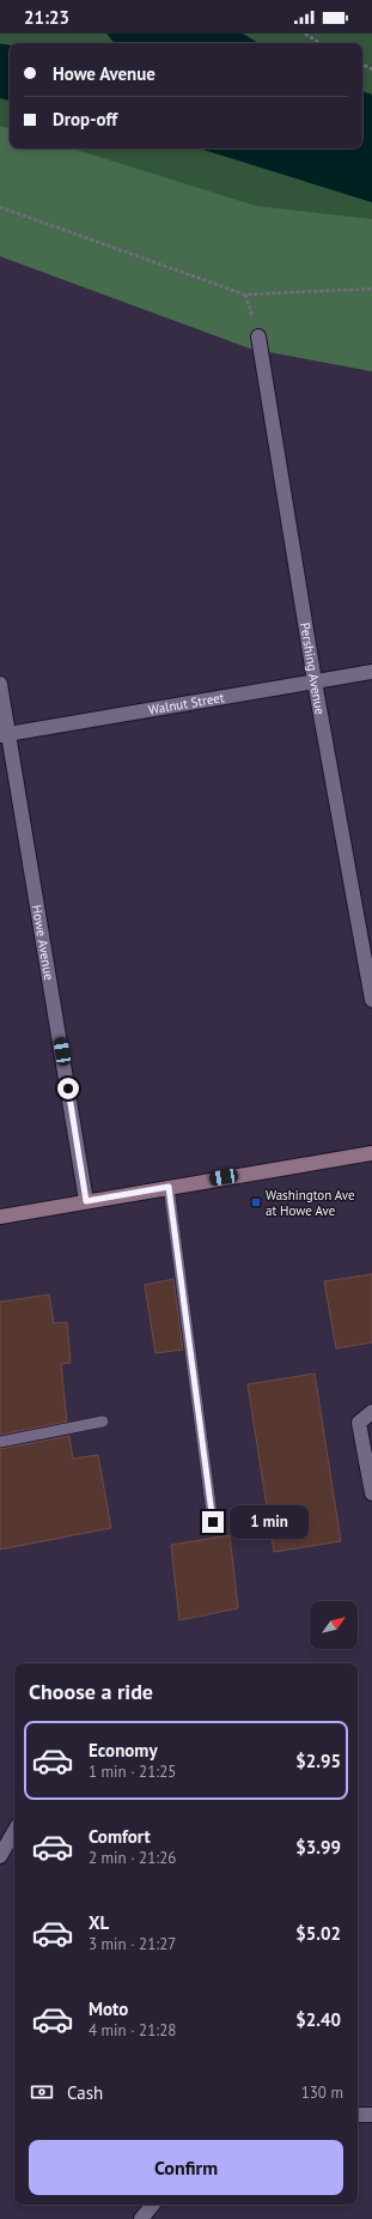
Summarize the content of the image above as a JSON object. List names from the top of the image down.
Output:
{
  "streets": {
    "street": ["Pershing Avenue", "Walnut Street", "Howe Avenue"]
  },
  "crossings": [
    ["Pershing Avenue", "Walnut Street"],
    ["Walnut Street", "Howe Avenue"]
  ],
  "places": {
    "transit": ["Washington Ave at Howe Ave"]
  },
  "north": "top right",
  "page": {
    "status": "21:23",
    "banner": ["Howe Avenue", "Drop-off"],
    "bubble": "1 min",
    "heading": "Choose a ride",
    "list": [
      {
        "name": "Economy",
        "note": "1 min · 21:25",
        "value": "$2.95"
      },
      {
        "name": "Comfort",
        "note": "2 min · 21:26",
        "value": "$3.99"
      },
      {
        "name": "XL",
        "note": "3 min · 21:27",
        "value": "$5.02"
      },
      {
        "name": "Moto",
        "note": "4 min · 21:28",
        "value": "$2.40"
      }
    ],
    "pay": ["Cash", "130 m"],
    "buttons": "Confirm"
  }
}
